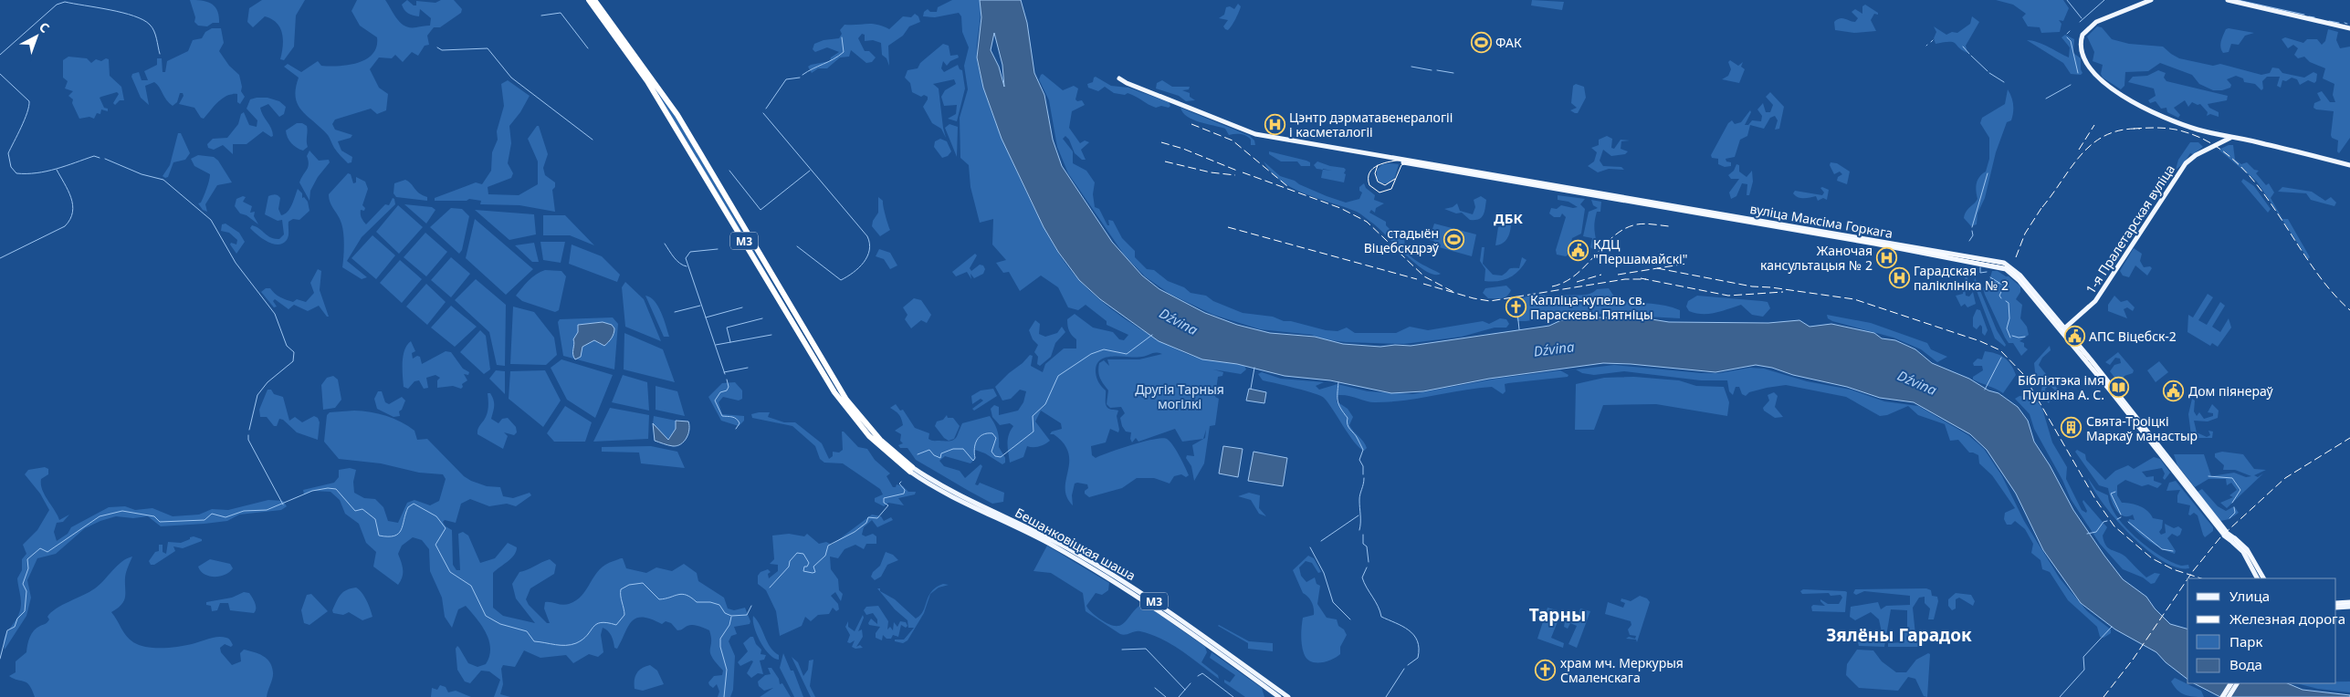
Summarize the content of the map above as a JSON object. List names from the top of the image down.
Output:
{
  "streets": {
    "highway": ["М3"],
    "main road": ["вуліца Максіма Горкага", "1-я Пралетарская вуліца", "Бешанковіцкая шаша"]
  },
  "crossings": [
    ["вуліца Максіма Горкага", "1-я Пралетарская вуліца"],
    ["М3", "Бешанковіцкая шаша"]
  ],
  "districts": ["ДБК", "Тарны", "Зялёны Гарадок"],
  "water": ["Dźvina"],
  "parks": ["Другія Тарныя могілкі"],
  "places": {
    "sports": ["ФАК", "стадыён Віцебскдрэў"],
    "hospital": ["Цэнтр дэрматавенералогіі і касметалогіі", "Жаночая кансультацыя № 2", "Гарадская паліклініка № 2"],
    "public building": ["КДЦ \"Першамайскі\"", "АПС Віцебск-2", "Дом піянераў"],
    "church": ["Капліца-купель св. Параскевы Пятніцы", "храм мч. Меркурыя Смаленскага"],
    "library": ["Бібліятэка імя Пушкіна А. С."],
    "building": ["Свята-Троіцкі Маркаў манастыр"]
  },
  "legend": [
    "Улица",
    "Железная дорога",
    "Парк",
    "Вода"
  ],
  "north": "top right"
}
